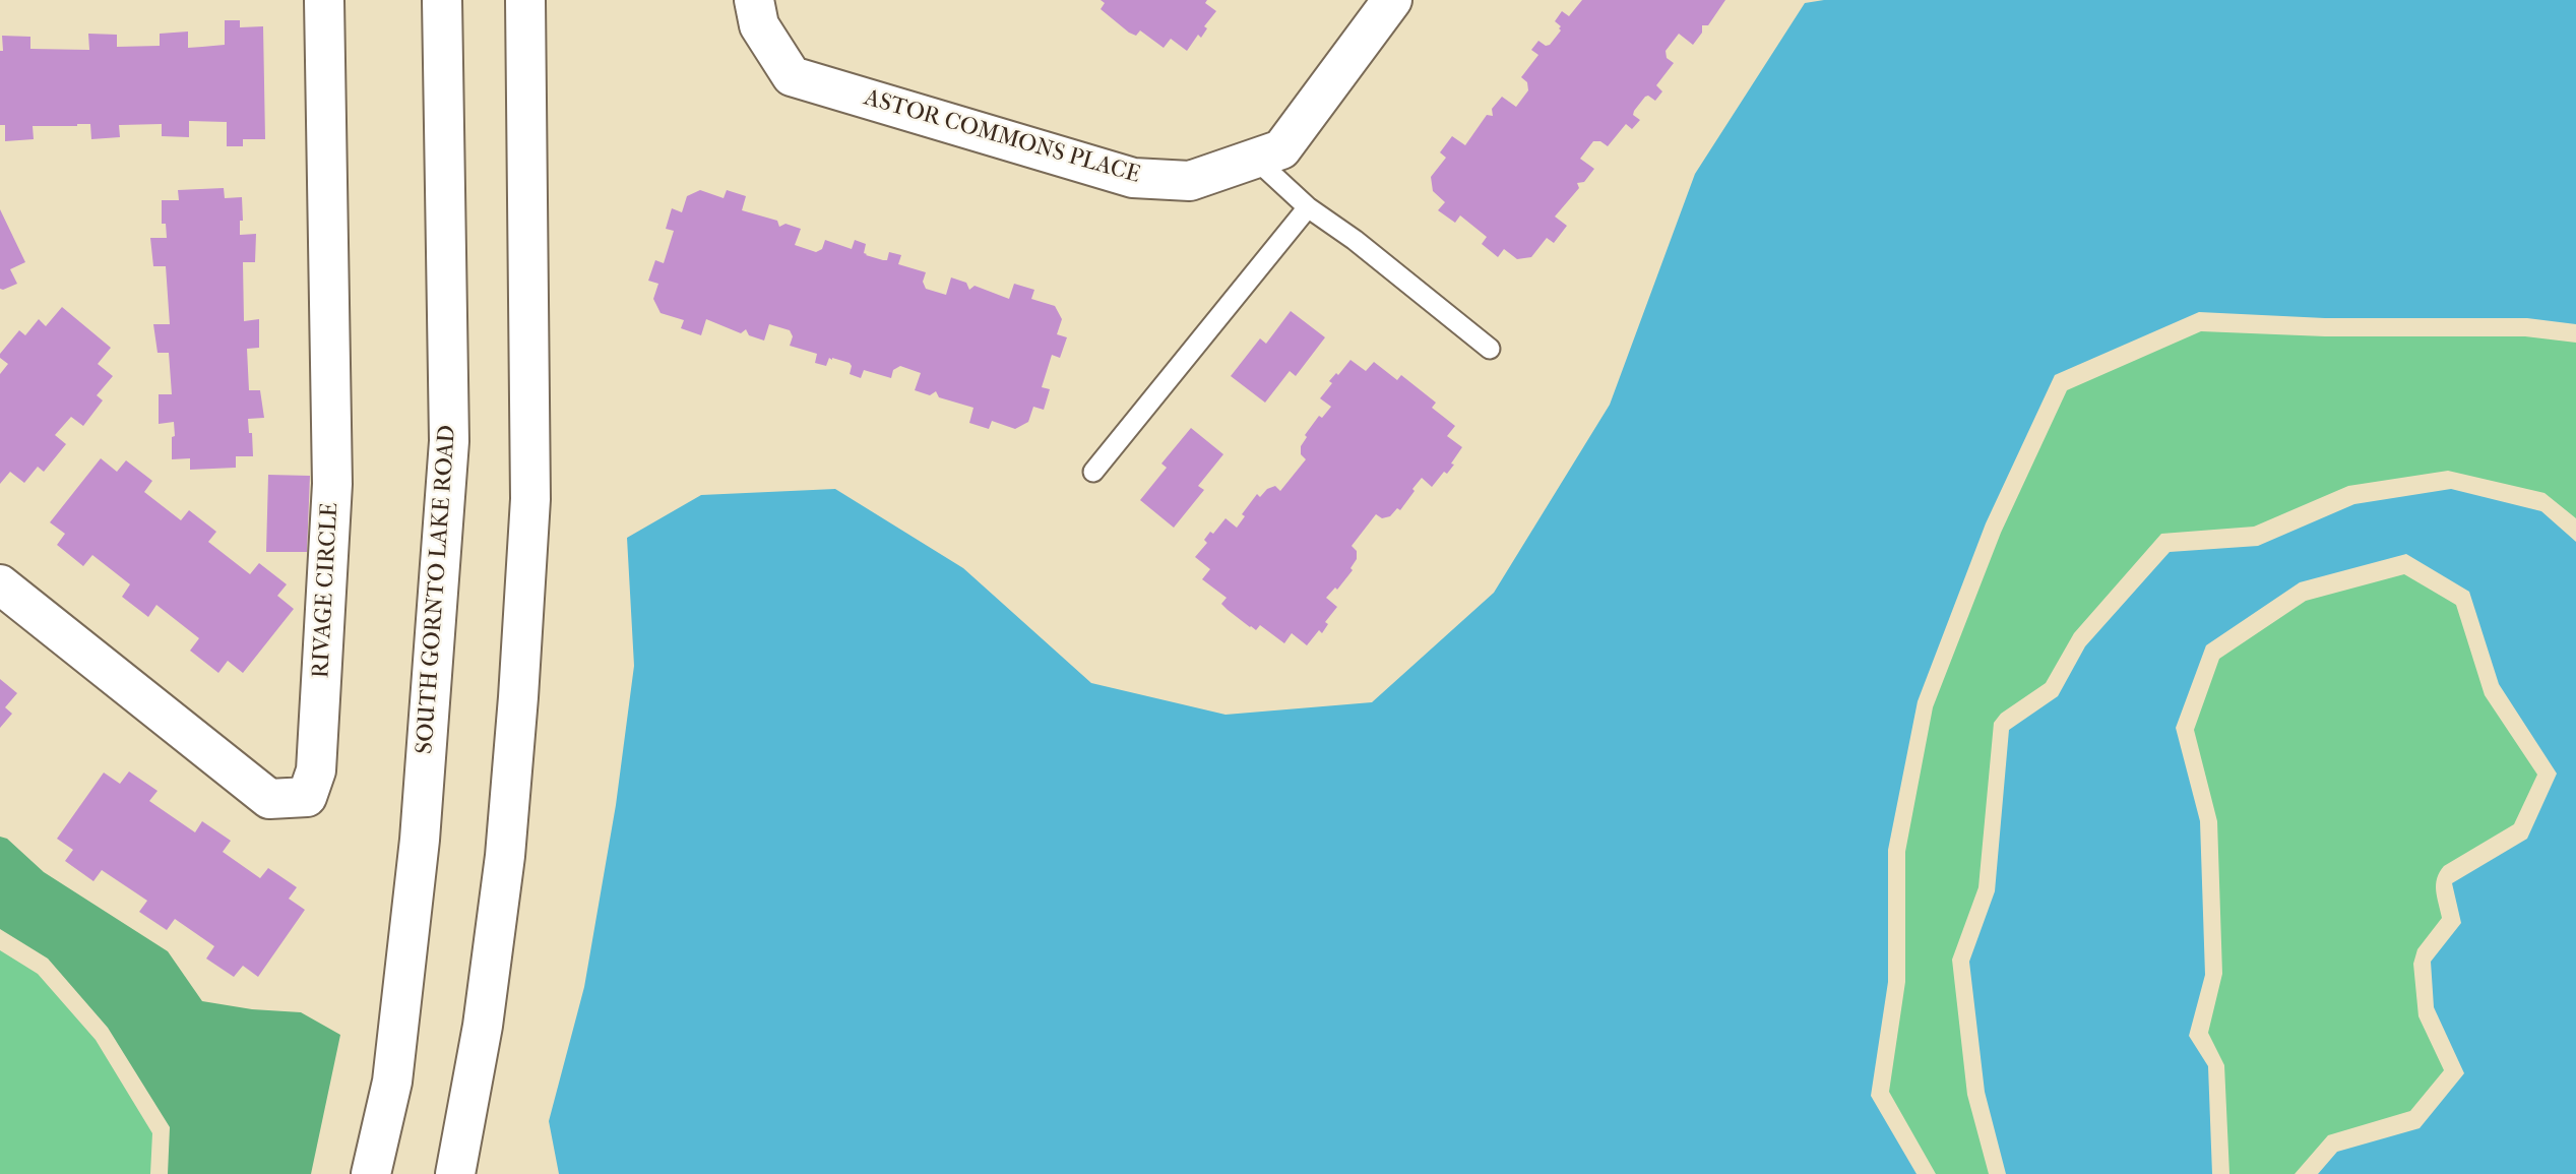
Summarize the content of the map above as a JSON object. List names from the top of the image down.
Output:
{
  "streets": {
    "street": ["ASTOR COMMONS PLACE", "SOUTH GORNTO LAKE ROAD", "RIVAGE CIRCLE"]
  }
}
